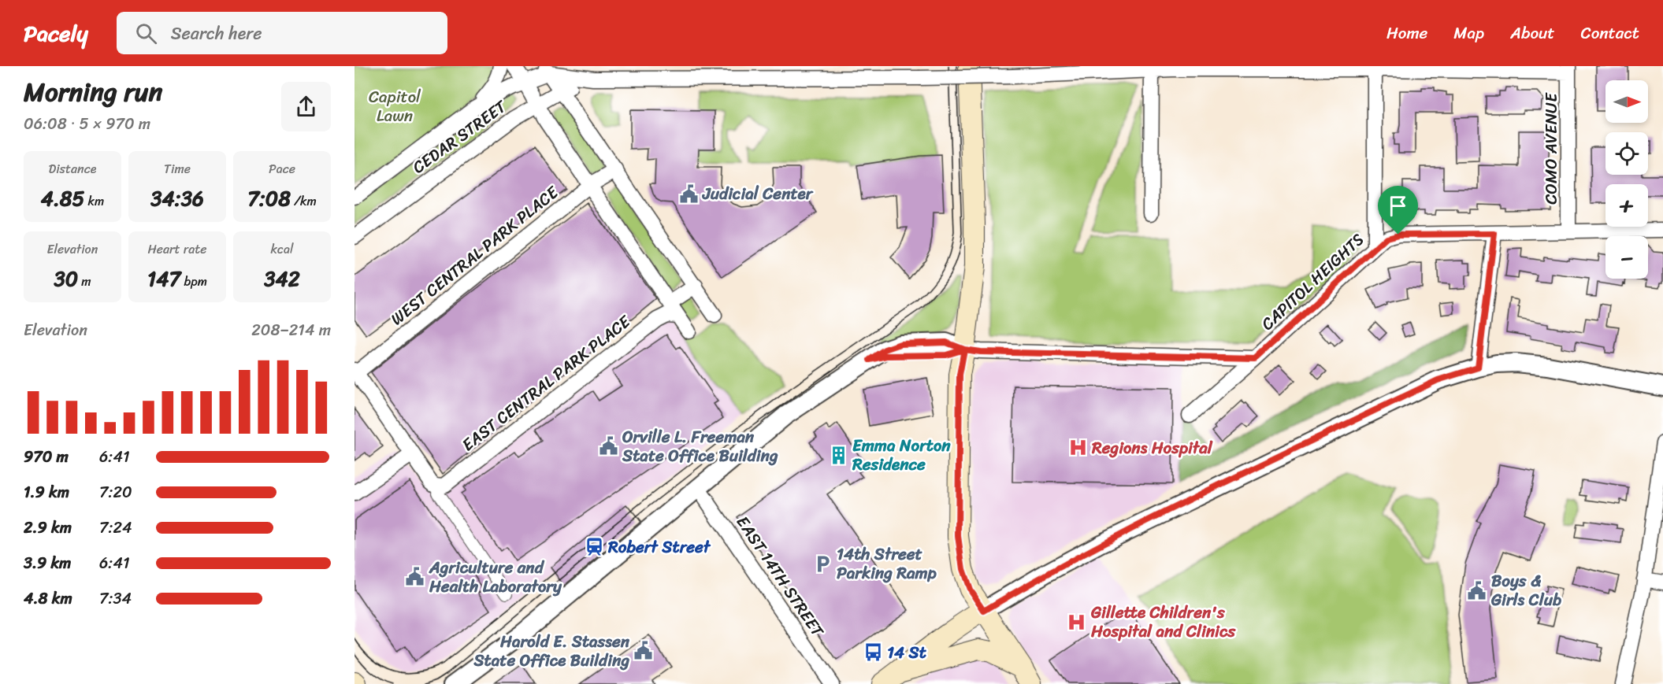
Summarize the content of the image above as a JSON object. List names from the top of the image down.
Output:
{
  "streets": {
    "street": [
      "CEDAR STREET",
      "COMO AVENUE",
      "WEST CENTRAL PARK PLACE",
      "CAPITOL HEIGHTS",
      "EAST CENTRAL PARK PLACE",
      "EAST 14TH STREET"
    ]
  },
  "crossings": [
    ["CEDAR STREET", "COMO AVENUE"],
    ["COMO AVENUE", "CAPITOL HEIGHTS"]
  ],
  "parks": ["Capitol Lawn"],
  "places": {
    "public building": [
      "Judicial Center",
      "Orville L. Freeman State Office Building",
      "Agriculture and Health Laboratory",
      "Boys & Girls Club",
      "Harold E. Stassen State Office Building"
    ],
    "hospital": ["Regions Hospital", "Gillette Children's Hospital and Clinics"],
    "building": ["Emma Norton Residence"],
    "station": ["Robert Street"],
    "parking": ["14th Street Parking Ramp"],
    "bus stop": ["14 St"]
  },
  "north": "right",
  "page": {
    "header": "Pacely",
    "search": "Search here",
    "nav": [
      "Home",
      "Map",
      "About",
      "Contact"
    ],
    "heading": ["Morning run", "06:08 · 5 × 970 m"],
    "map_buttons": ["+", "−"],
    "stats": [
      ["Distance", "4.85 km"],
      ["Time", "34:36"],
      ["Pace", "7:08 /km"],
      ["Elevation", "30 m"],
      ["Heart rate", "147 bpm"],
      ["kcal", "342"]
    ],
    "chart": ["Elevation", "208–214 m"],
    "list": [
      {
        "name": "970 m",
        "note": "6:41"
      },
      {
        "name": "1.9 km",
        "note": "7:20"
      },
      {
        "name": "2.9 km",
        "note": "7:24"
      },
      {
        "name": "3.9 km",
        "note": "6:41"
      },
      {
        "name": "4.8 km",
        "note": "7:34"
      }
    ]
  }
}
